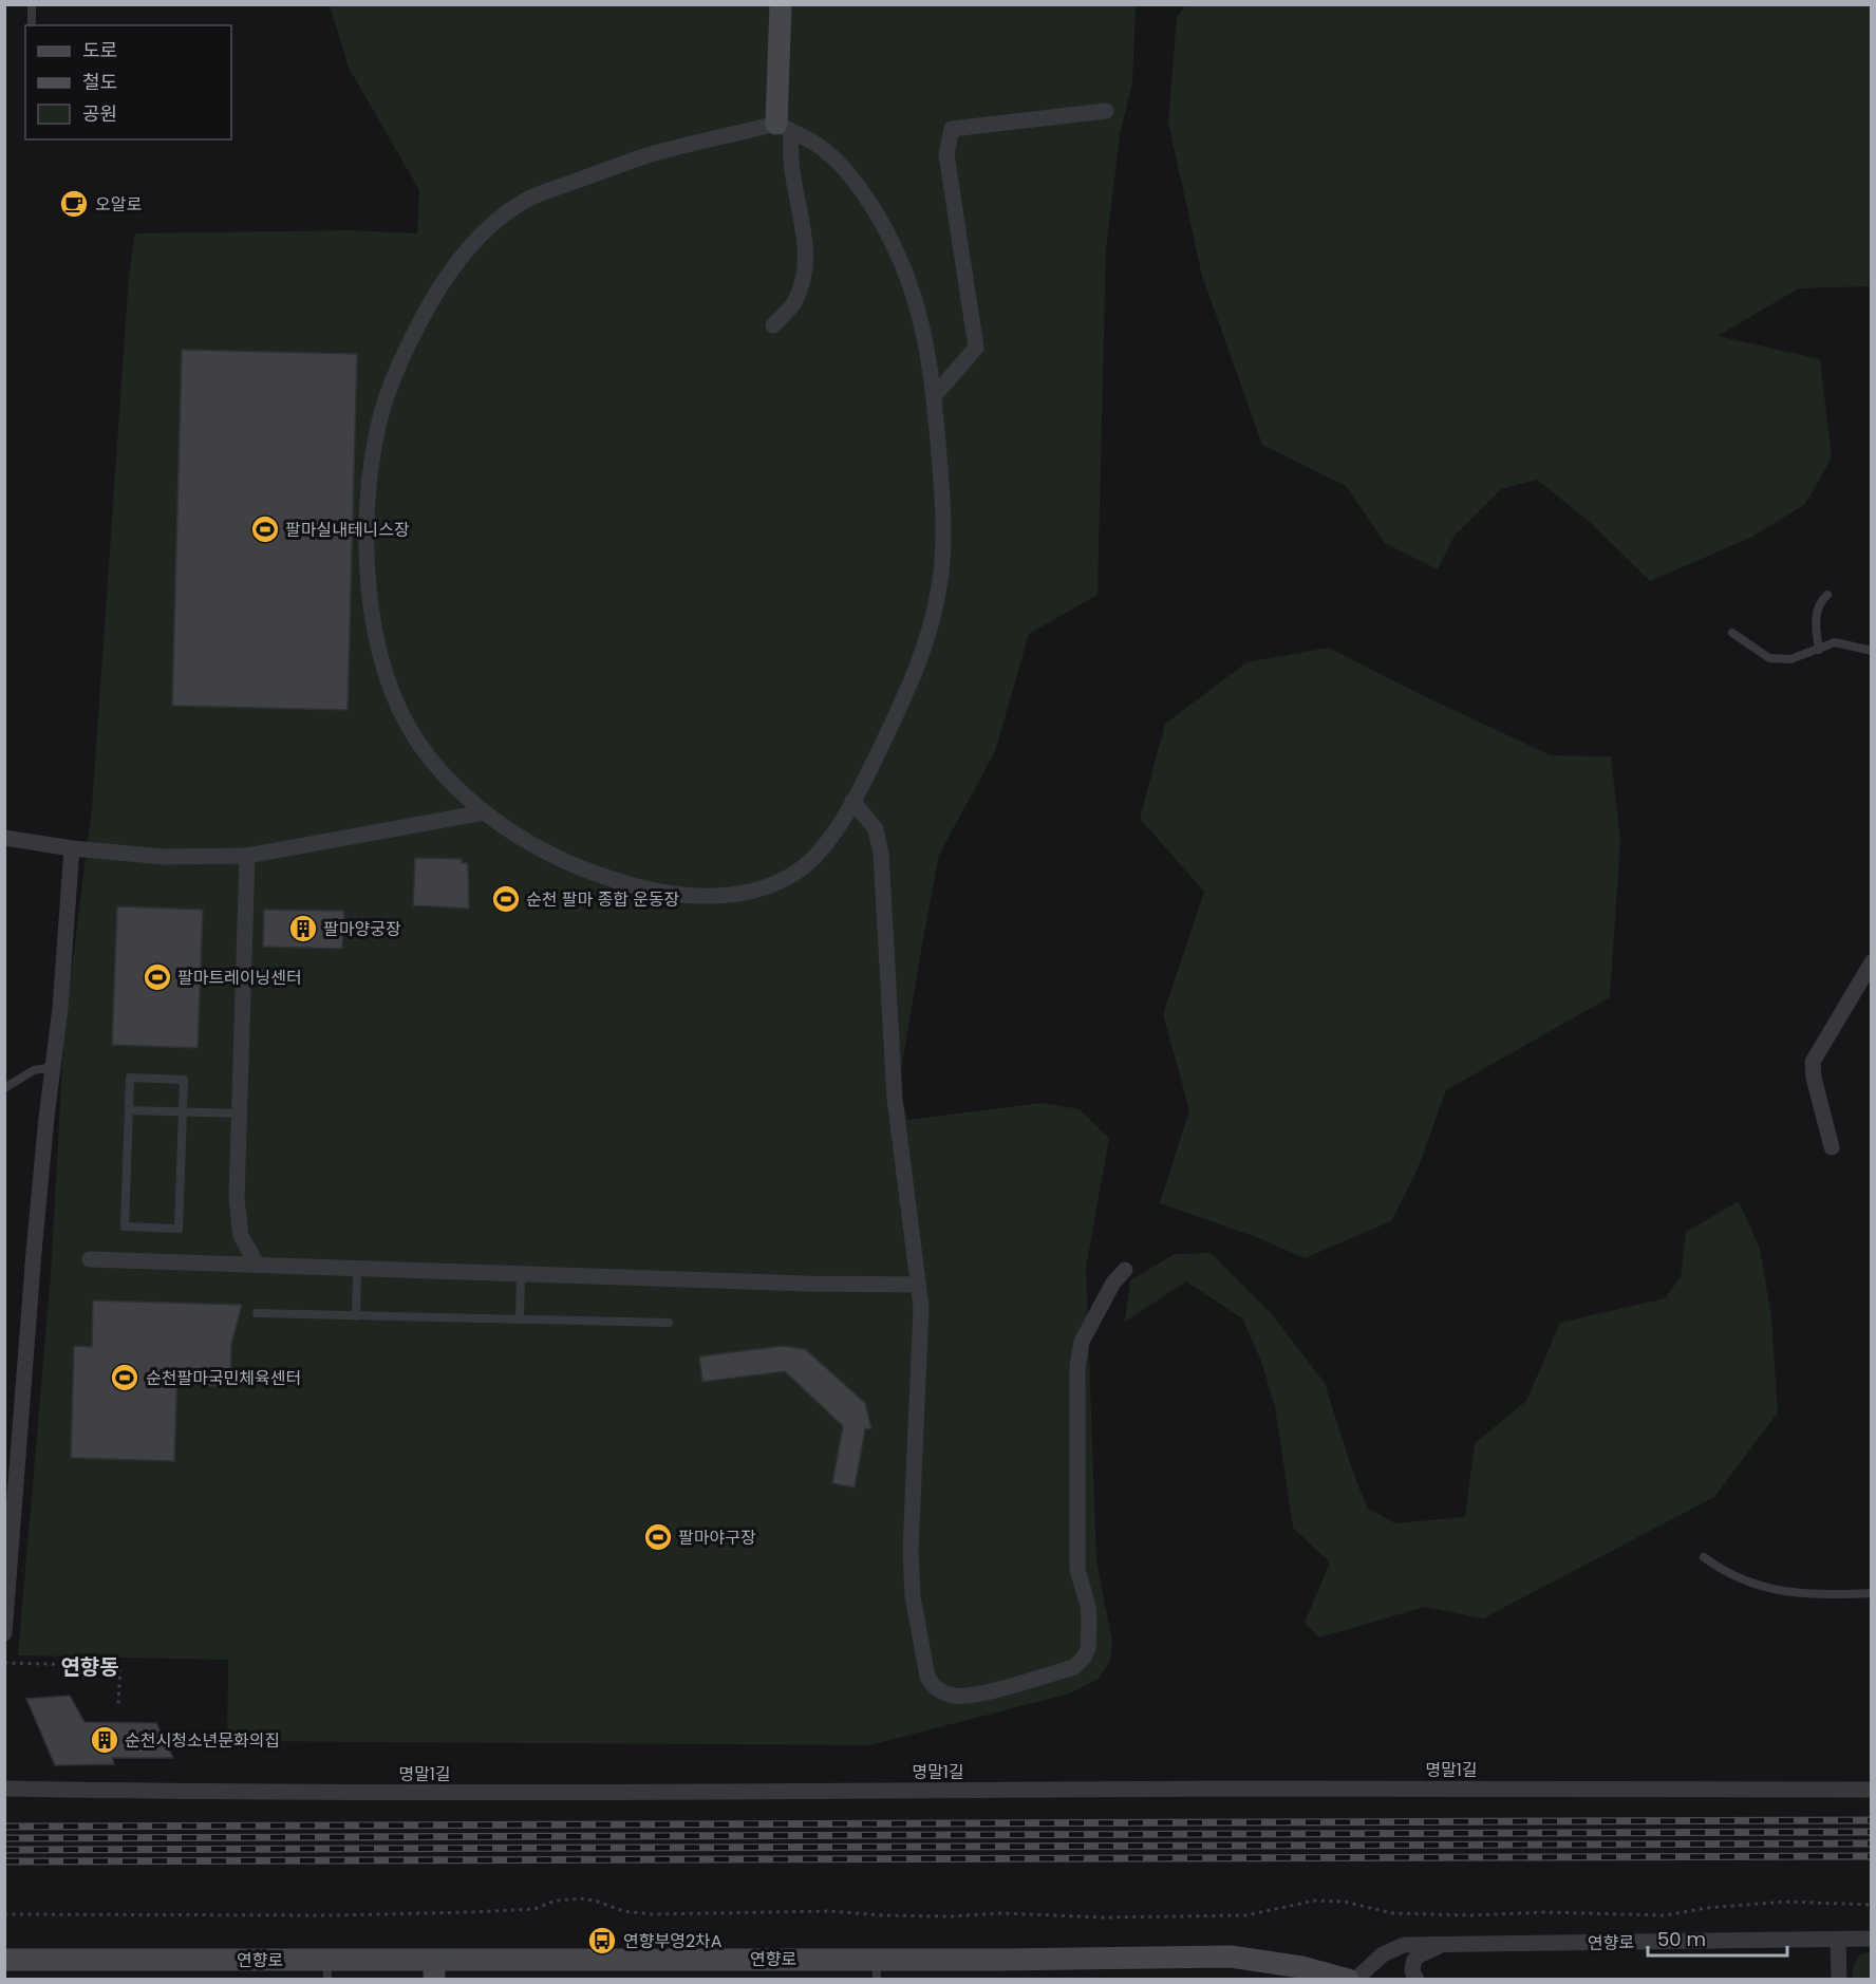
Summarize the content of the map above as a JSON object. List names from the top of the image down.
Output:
{
  "streets": {
    "main road": ["연향로"],
    "street": ["명말1길"]
  },
  "districts": ["연향동"],
  "places": {
    "cafe": ["오알로"],
    "sports": [
      "팔마실내테니스장",
      "순천 팔마 종합 운동장",
      "팔마트레이닝센터",
      "순천팔마국민체육센터",
      "팔마야구장"
    ],
    "building": ["팔마양궁장", "순천시청소년문화의집"],
    "bus stop": ["연향부영2차A"]
  },
  "legend": ["도로", "철도", "공원"],
  "scale_bar": "50 m"
}
